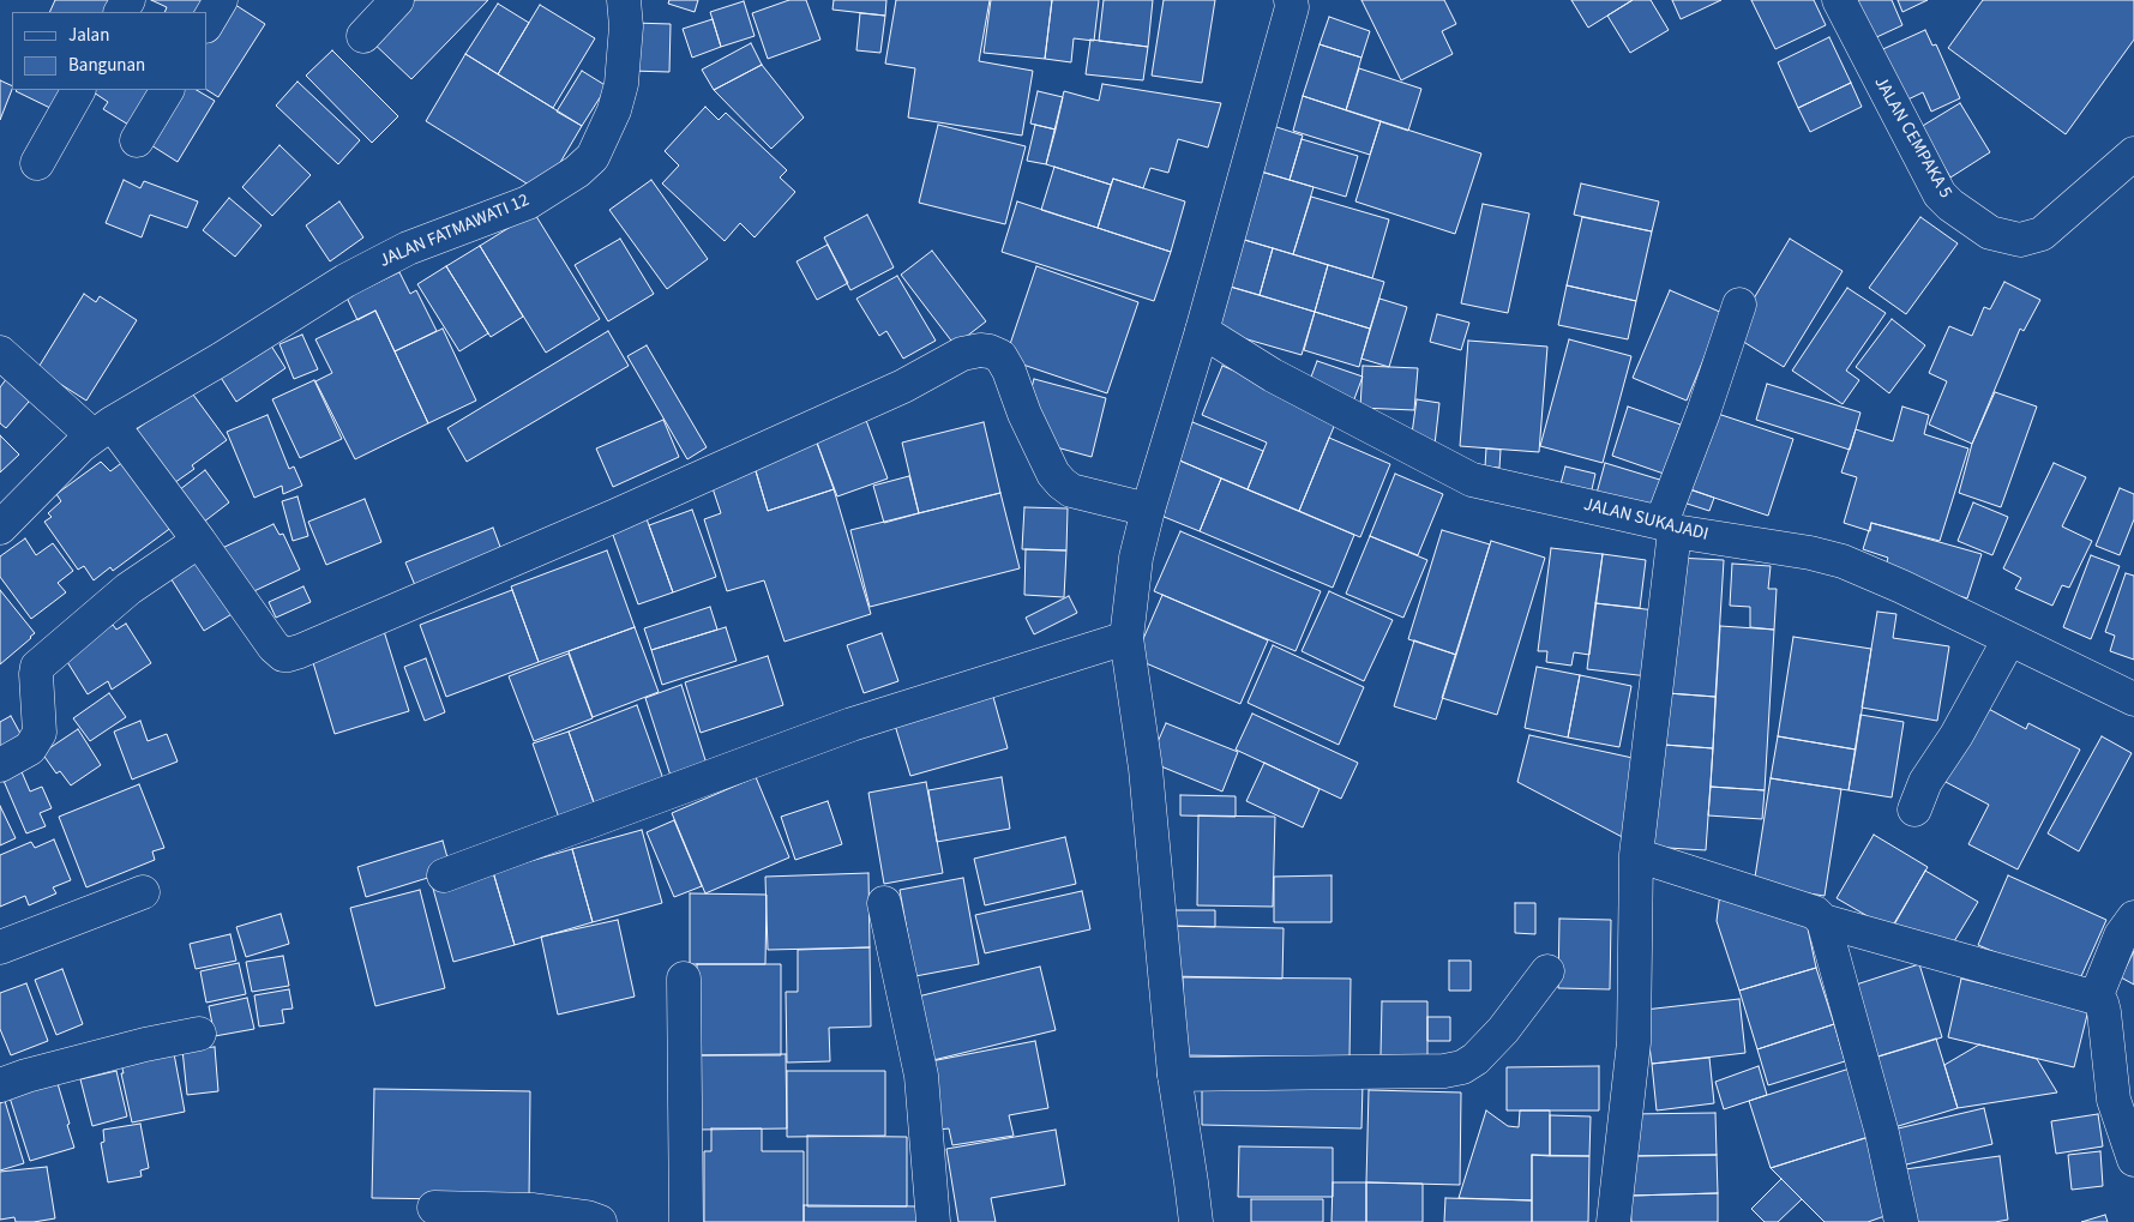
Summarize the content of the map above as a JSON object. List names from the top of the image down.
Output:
{
  "streets": {
    "street": ["JALAN CEMPAKA 5", "JALAN FATMAWATI 12", "JALAN SUKAJADI"]
  },
  "legend": ["Jalan", "Bangunan"]
}
